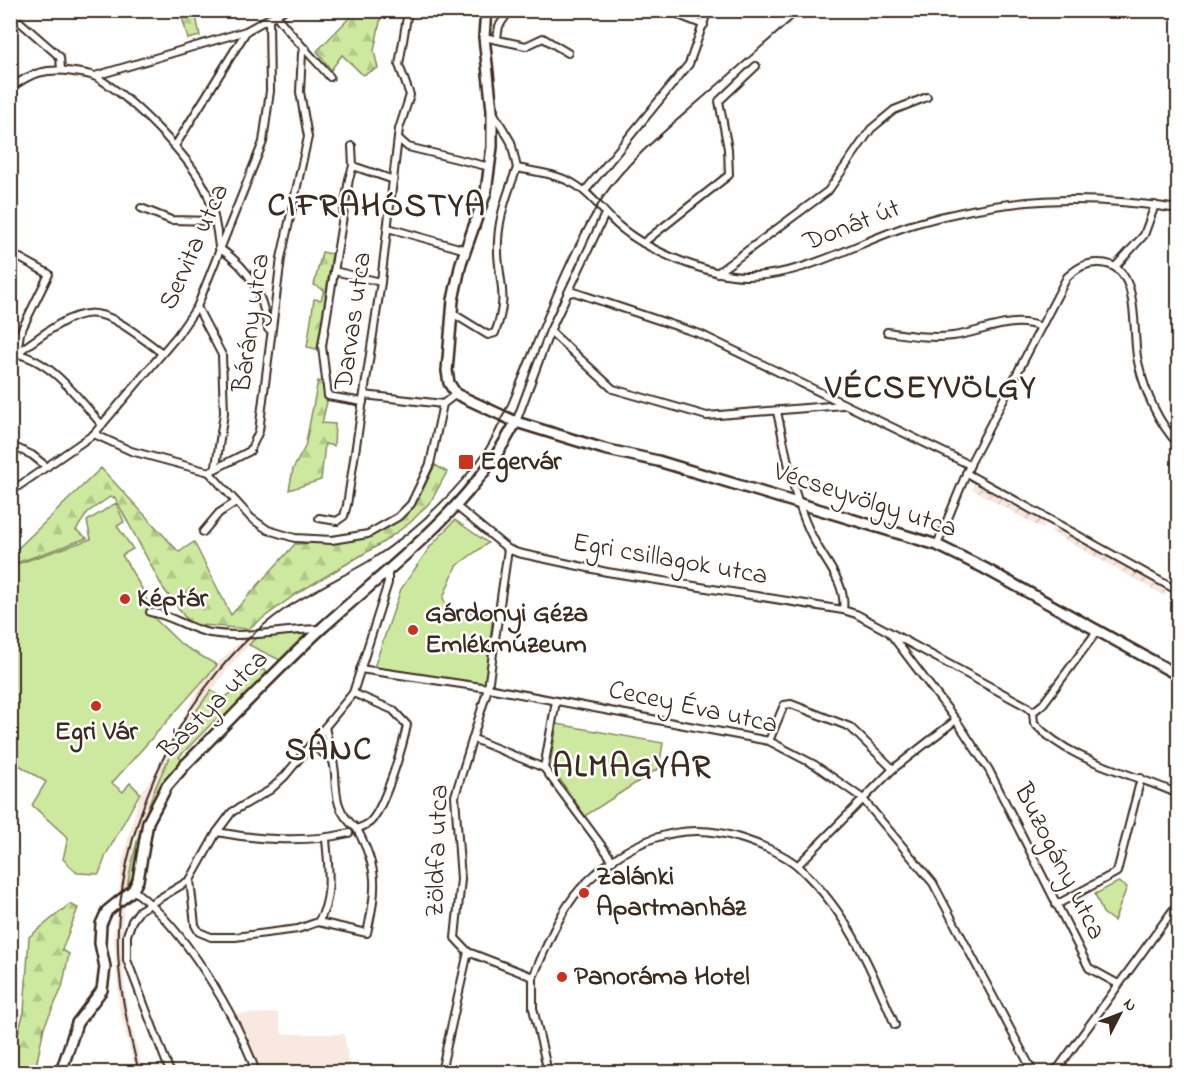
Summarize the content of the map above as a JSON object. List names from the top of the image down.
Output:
{
  "streets": {
    "main road": ["Vécseyvölgy utca", "Bástya utca"],
    "street": [
      "Donát út",
      "Servita utca",
      "Darvas utca",
      "Bárány utca",
      "Egri csillagok utca",
      "Cecey Éva utca",
      "Zöldfa utca",
      "Buzogány utca"
    ]
  },
  "crossings": [
    ["Vécseyvölgy utca", "Bástya utca"],
    ["Egri csillagok utca", "Bástya utca"],
    ["Egri csillagok utca", "Zöldfa utca"],
    ["Egri csillagok utca", "Buzogány utca"],
    ["Cecey Éva utca", "Zöldfa utca"]
  ],
  "districts": [
    "CIFRAHÓSTYA",
    "VÉCSEYVÖLGY",
    "SÁNC",
    "ALMAGYAR"
  ],
  "places": {
    "transit": ["Egervár"],
    "other": [
      "Képtár",
      "Gárdonyi Géza Emlékmúzeum",
      "Egri Vár",
      "Zalánki Apartmanház",
      "Panoráma Hotel"
    ]
  },
  "north": "top right"
}
